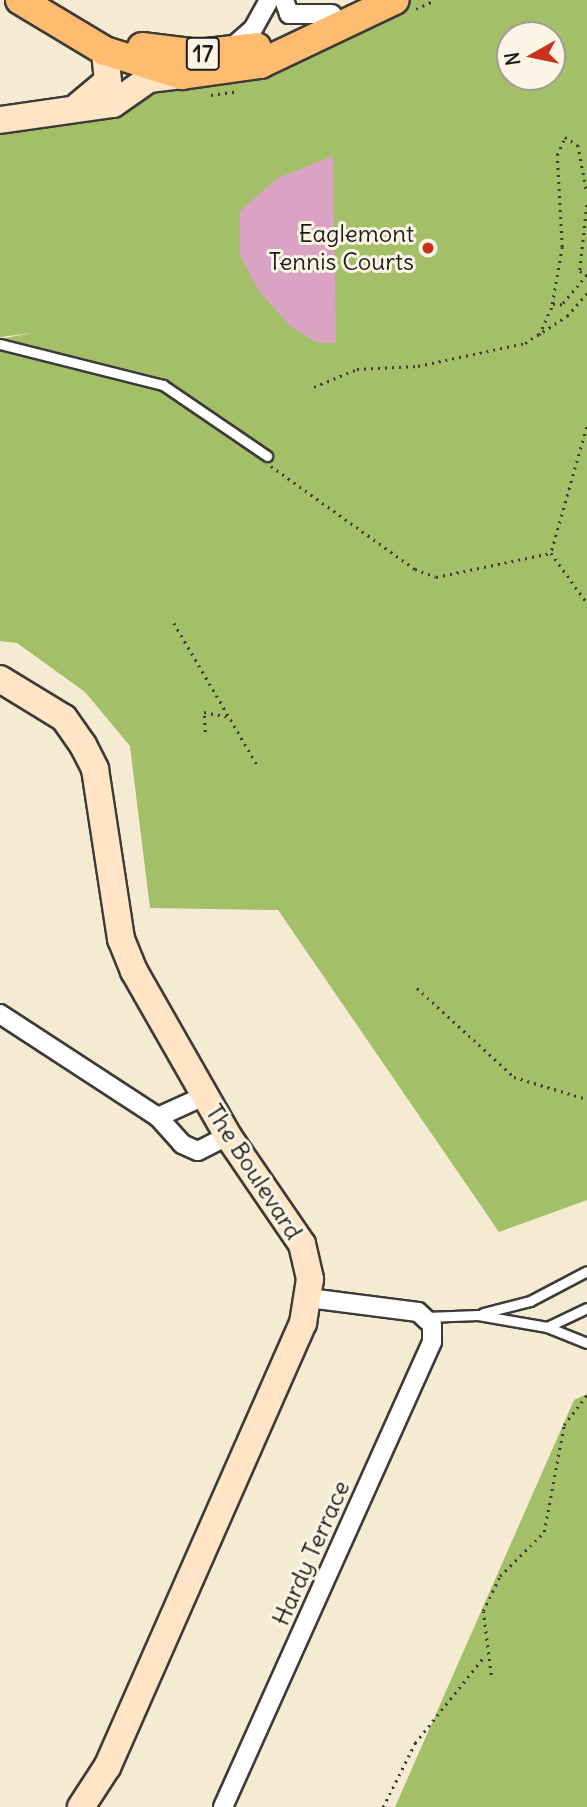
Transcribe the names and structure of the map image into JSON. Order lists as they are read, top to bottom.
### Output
{
  "streets": {
    "main road": ["17"],
    "street": ["The Boulevard", "Hardy Terrace"]
  },
  "places": ["Eaglemont Tennis Courts"],
  "north": "left"
}
